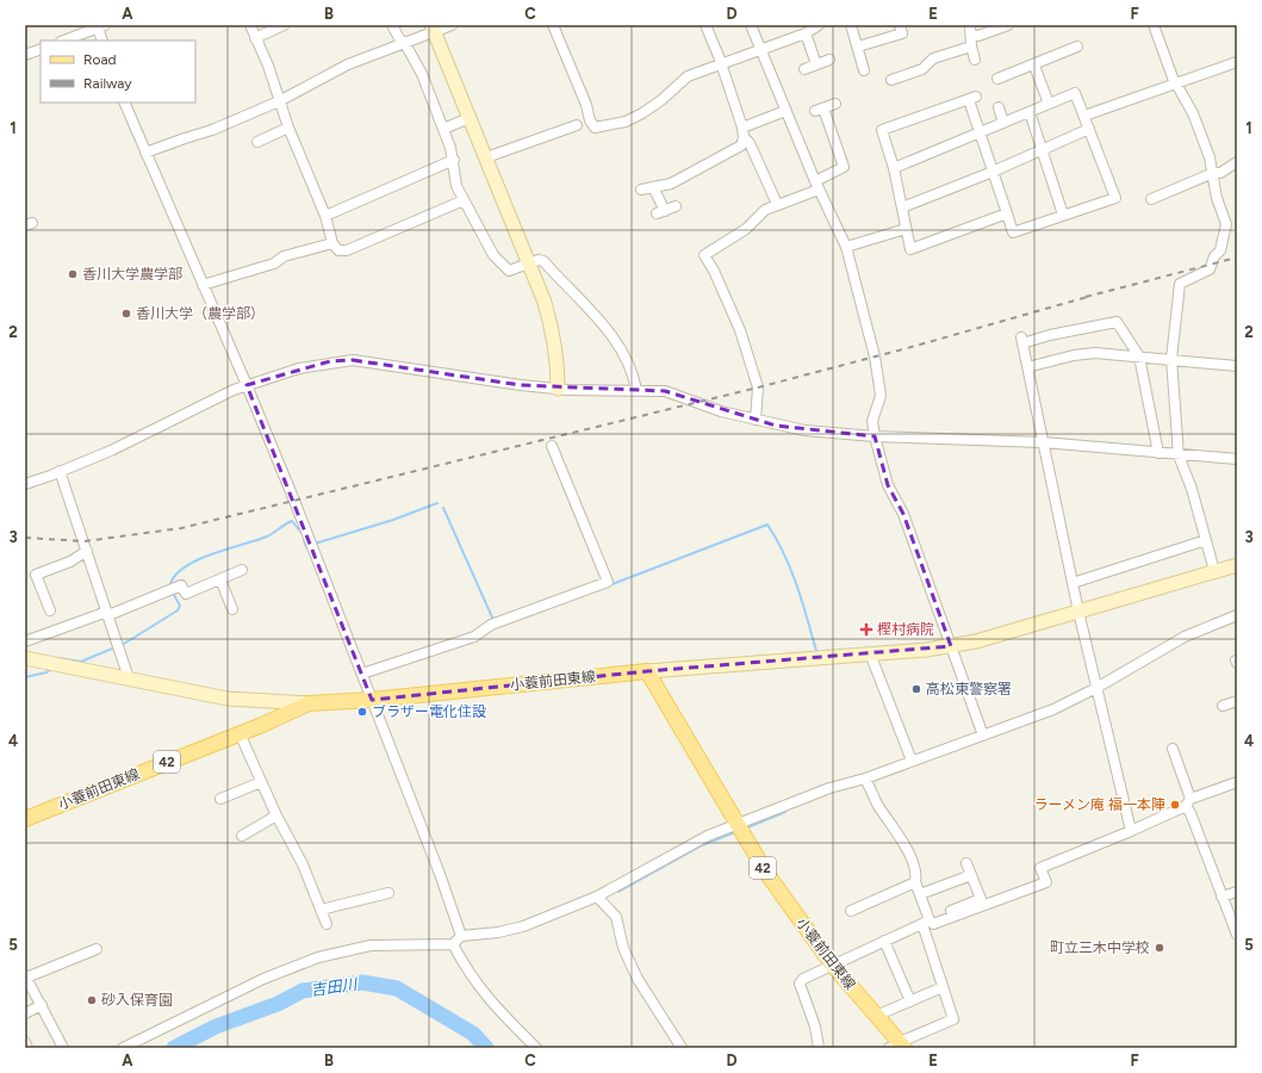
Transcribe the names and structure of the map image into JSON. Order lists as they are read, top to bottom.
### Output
{
  "streets": {
    "main road": ["小蓑前田東線", "42"]
  },
  "water": ["吉田川"],
  "places": {
    "other": [
      "香川大学農学部",
      "香川大学（農学部）",
      "高松東警察署",
      "ブラザー電化住設",
      "ラーメン庵 福一本陣",
      "町立三木中学校",
      "砂入保育園"
    ],
    "health": ["樫村病院"]
  },
  "legend": ["Road", "Railway"],
  "grid": {
    "columns": [
      "A",
      "B",
      "C",
      "D",
      "E",
      "F"
    ],
    "rows": [
      "1",
      "2",
      "3",
      "4",
      "5"
    ]
  }
}
